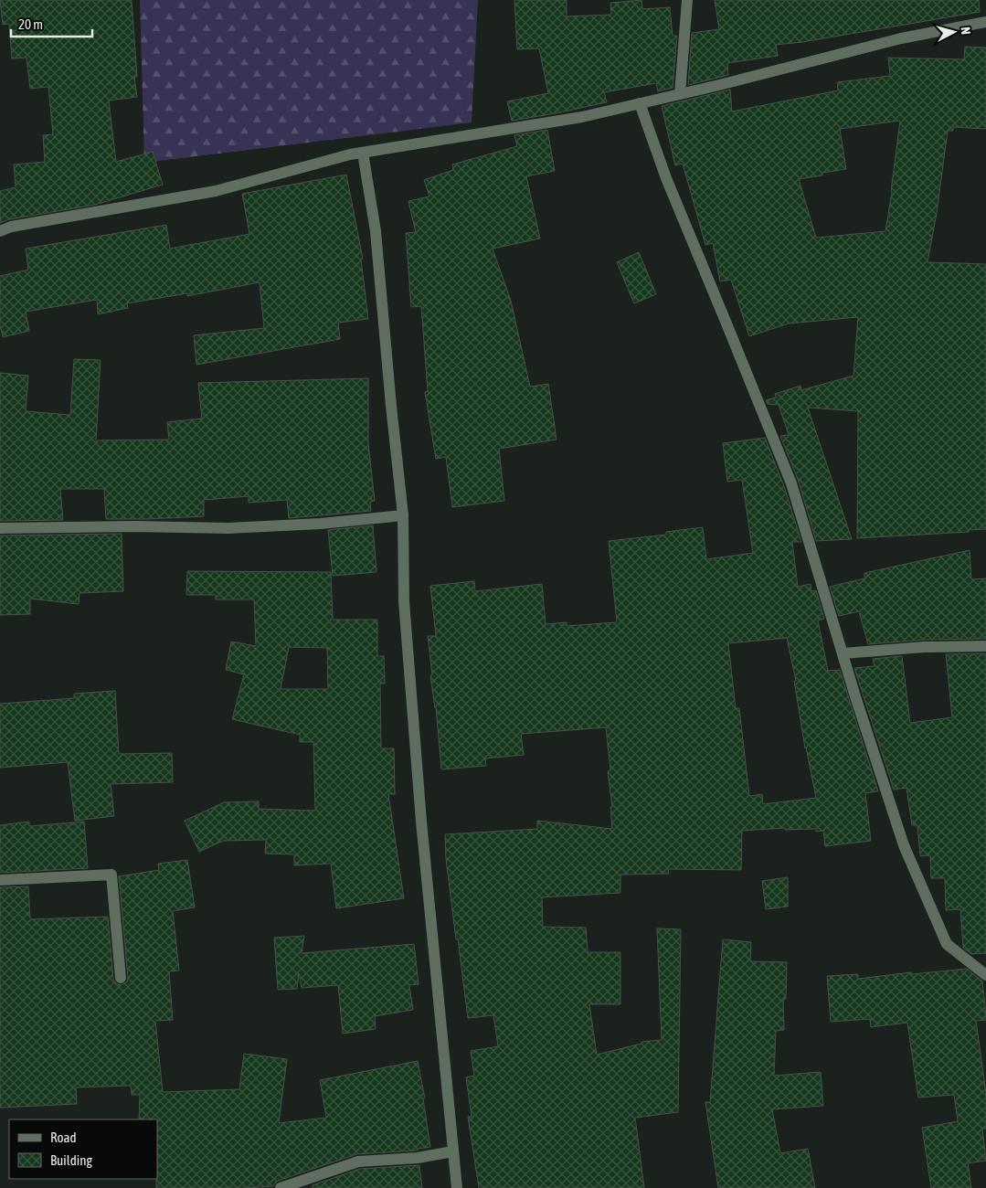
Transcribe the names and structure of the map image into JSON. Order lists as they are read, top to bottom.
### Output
{
  "legend": ["Road", "Building"],
  "scale_bar": "20 m",
  "north": "right"
}
